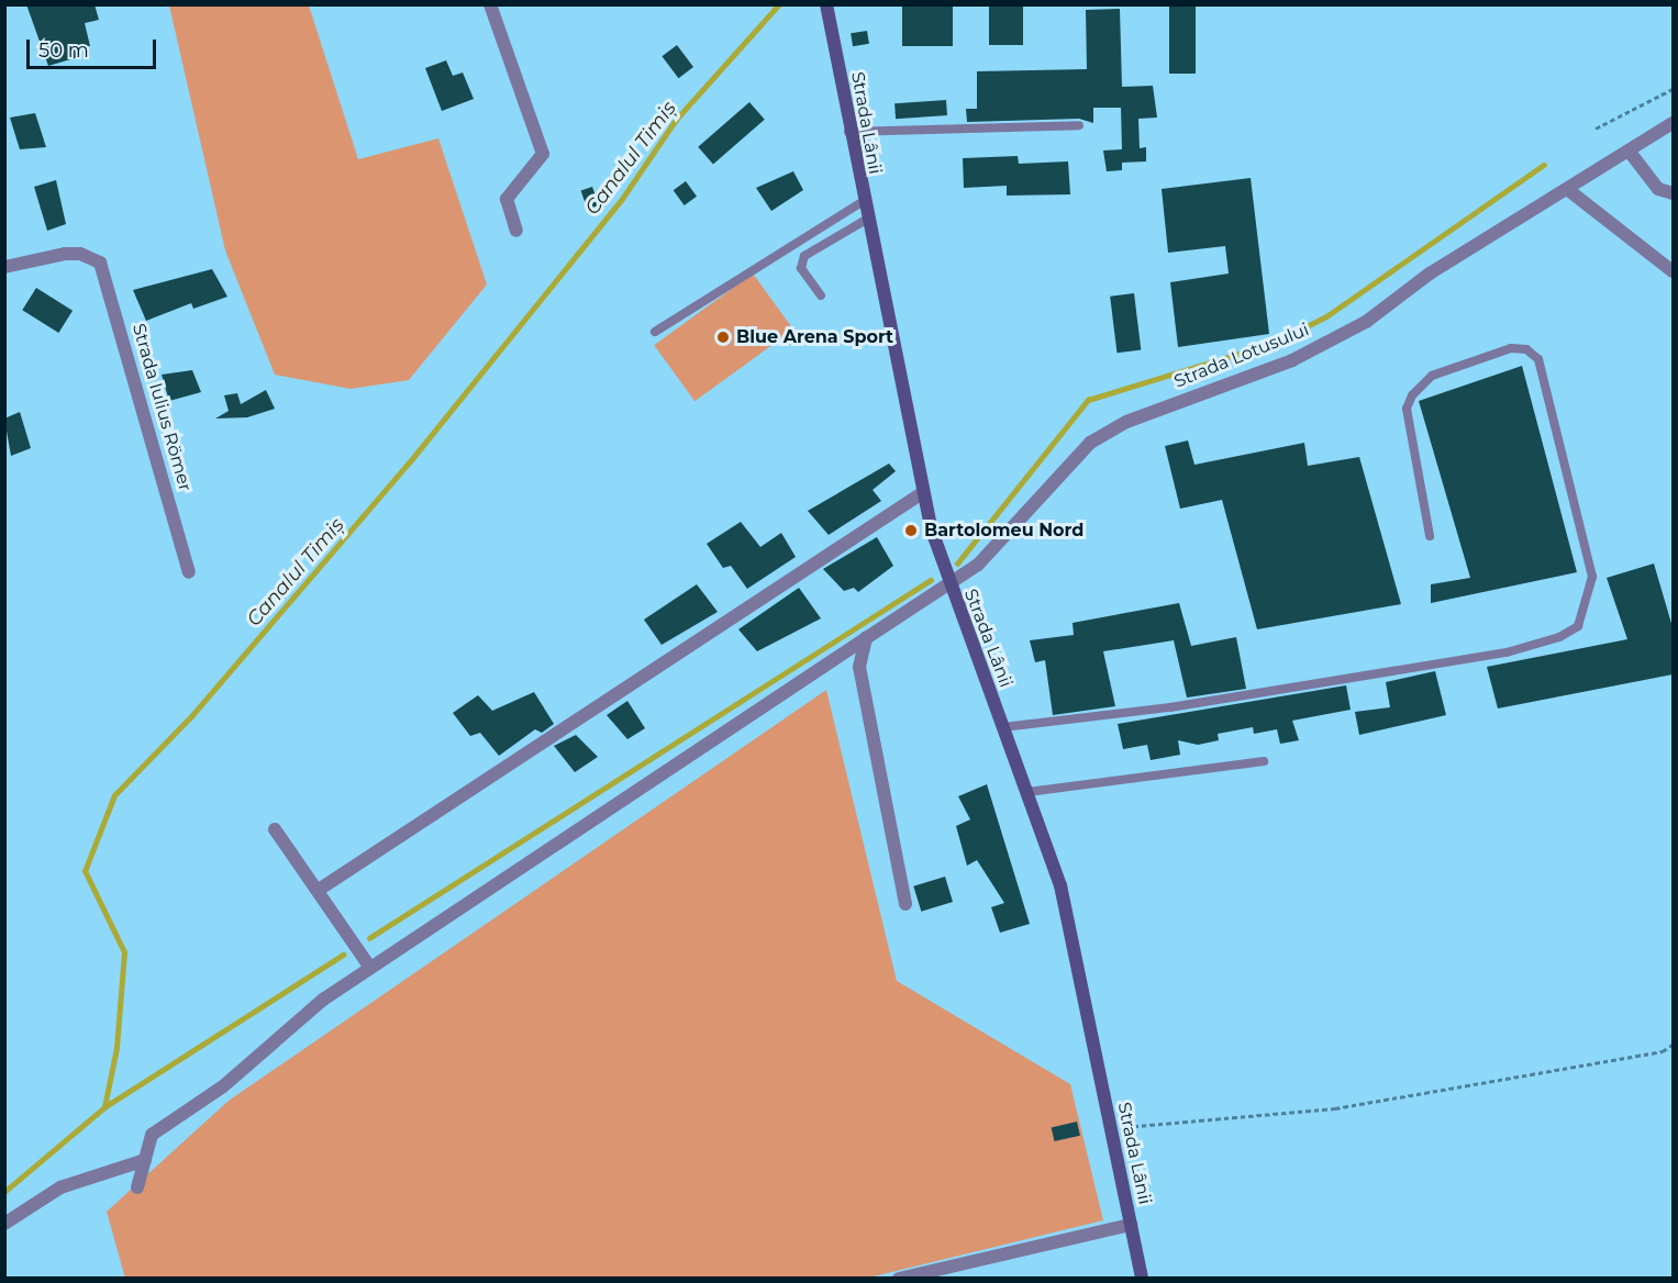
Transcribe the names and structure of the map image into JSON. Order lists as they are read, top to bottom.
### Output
{
  "streets": {
    "main road": ["Strada Lânii"],
    "street": ["Strada Lotusului", "Strada Iulius Römer"]
  },
  "crossings": [
    ["Strada Lânii", "Strada Lotusului"]
  ],
  "water": ["Canalul Timiș"],
  "places": ["Blue Arena Sport", "Bartolomeu Nord"],
  "scale_bar": "50 m"
}
